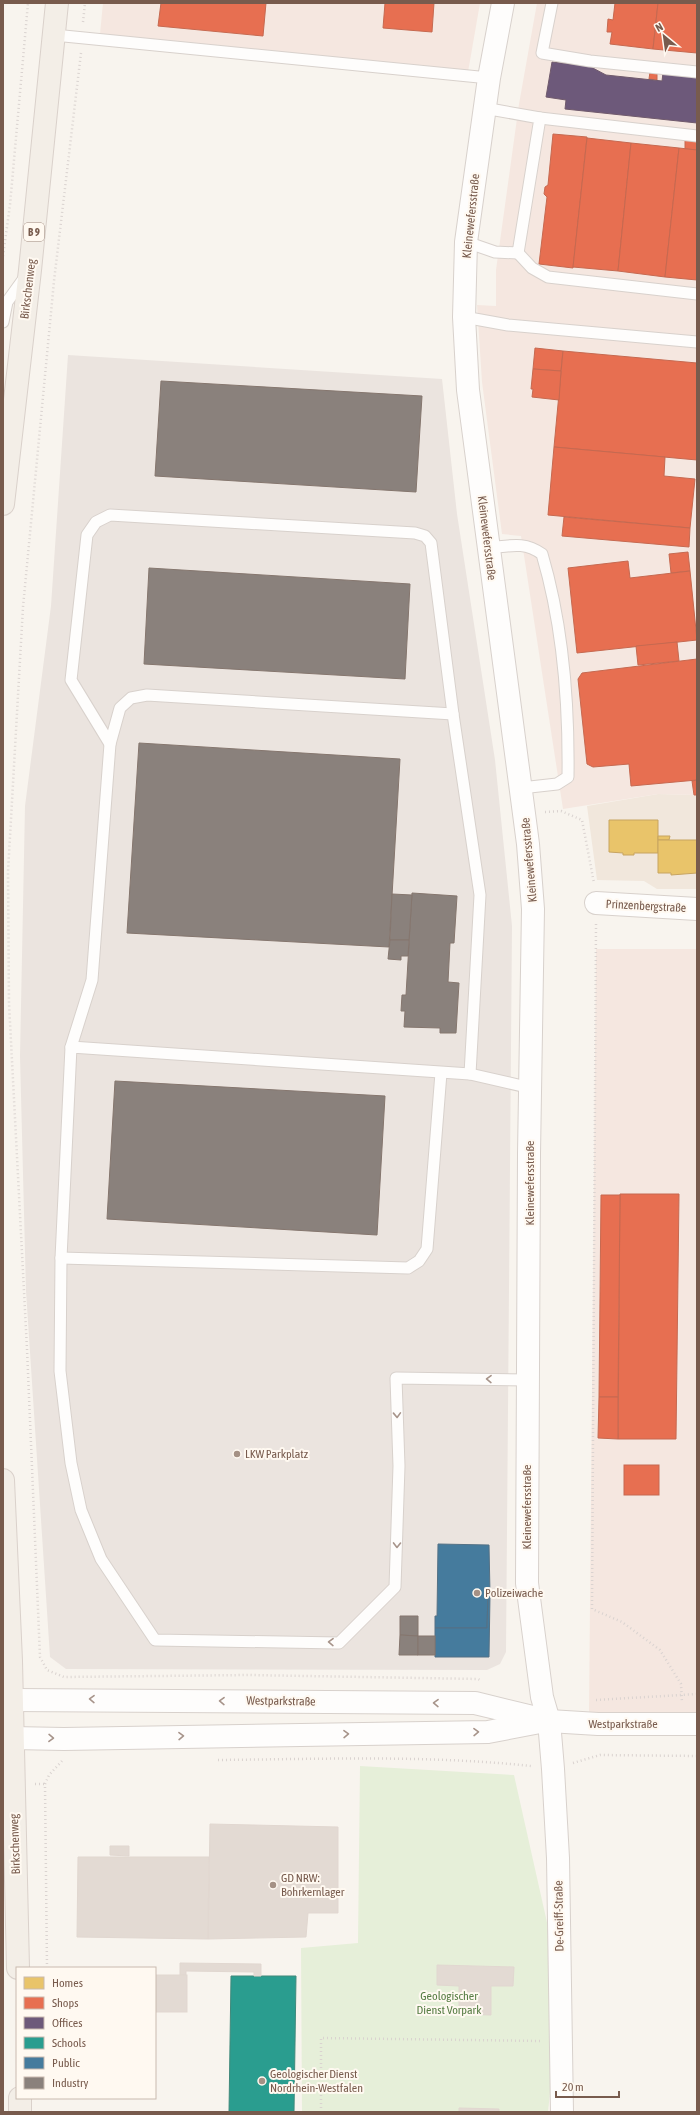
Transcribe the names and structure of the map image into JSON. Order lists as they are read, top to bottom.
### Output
{
  "streets": {
    "main road": ["B 9", "Birkschenweg"],
    "street": [
      "Kleinewefersstraße",
      "Prinzenbergstraße",
      "Westparkstraße",
      "De-Greiff-Straße"
    ]
  },
  "crossings": [
    ["Kleinewefersstraße", "Westparkstraße"],
    ["Kleinewefersstraße", "De-Greiff-Straße"],
    ["Birkschenweg", "Westparkstraße"],
    ["Westparkstraße", "De-Greiff-Straße"]
  ],
  "parks": ["Geologischer Dienst Vorpark"],
  "places": [
    "LKW Parkplatz",
    "Polizeiwache",
    "GD NRW: Bohrkernlager",
    "Geologischer Dienst Nordrhein-Westfalen"
  ],
  "legend": [
    "Homes",
    "Shops",
    "Offices",
    "Schools",
    "Public",
    "Industry"
  ],
  "scale_bar": "20 m",
  "north": "top left"
}
